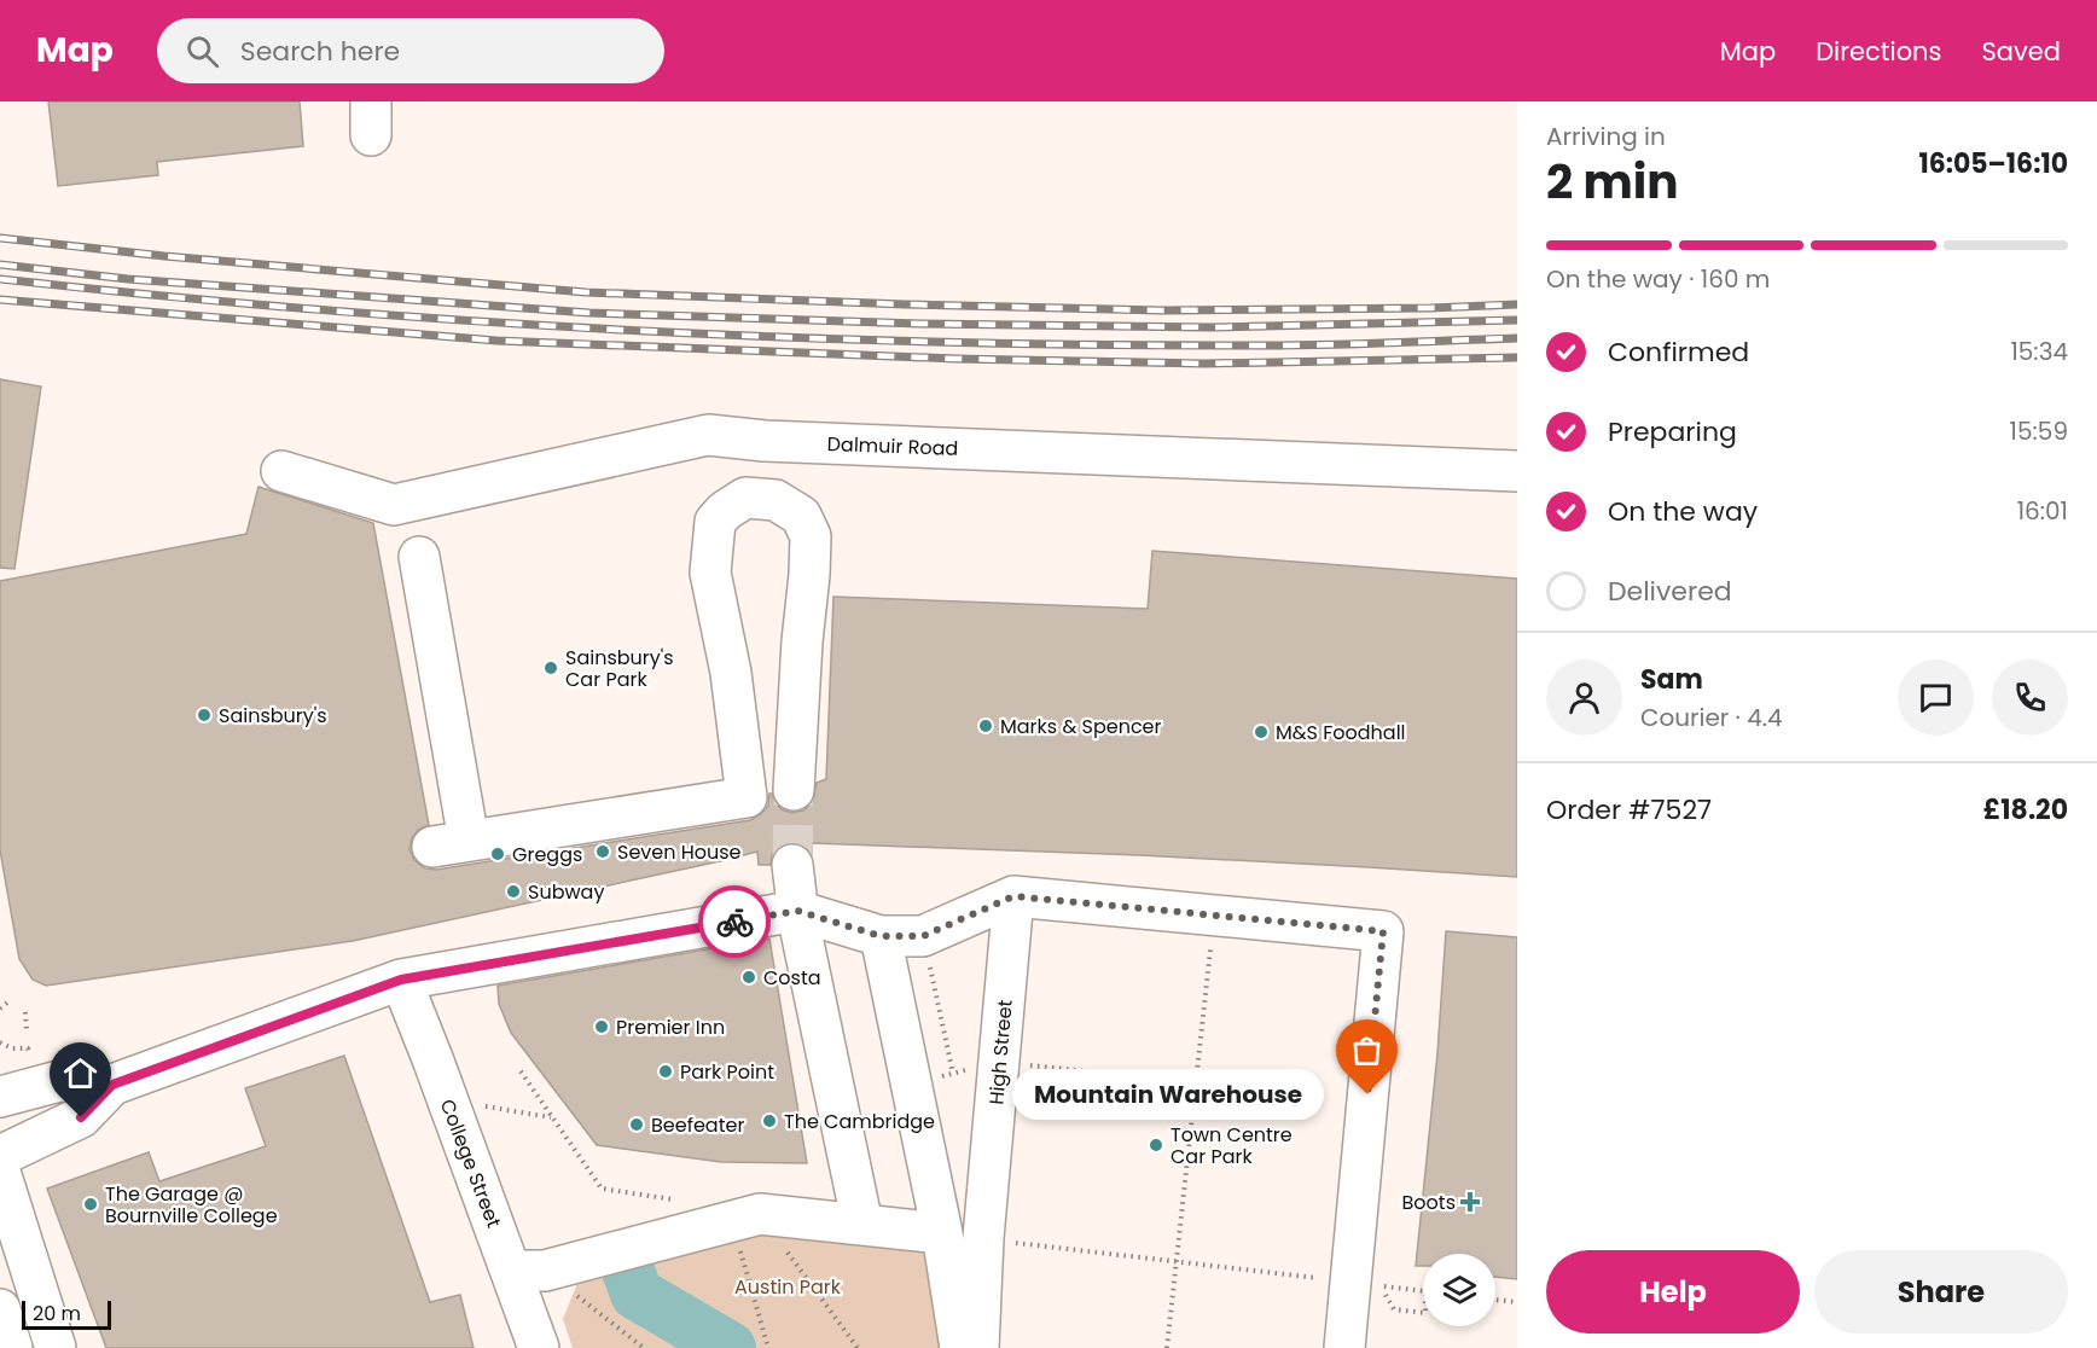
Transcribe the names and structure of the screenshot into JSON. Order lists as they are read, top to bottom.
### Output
{
  "streets": {
    "street": ["Dalmuir Road", "High Street", "College Street"]
  },
  "parks": ["Austin Park"],
  "places": {
    "other": [
      "Sainsbury's Car Park",
      "Sainsbury's",
      "Marks & Spencer",
      "M&S Foodhall",
      "Seven House",
      "Greggs",
      "Subway",
      "Costa",
      "Premier Inn",
      "Park Point",
      "Mountain Warehouse",
      "The Cambridge",
      "Beefeater",
      "Town Centre Car Park",
      "The Garage @ Bournville College"
    ],
    "health": ["Boots"]
  },
  "scale_bar": "20 m",
  "page": {
    "header": "Map",
    "search": "Search here",
    "nav": ["Map", "Directions", "Saved"],
    "heading": ["2 min", "Arriving in", "16:05–16:10"],
    "panel": [
      "Sam",
      "Courier · 4.4",
      "Order #7527",
      "£18.20"
    ],
    "bar": "On the way · 160 m",
    "list": [
      ["Confirmed", "15:34"],
      ["Preparing", "15:59"],
      ["On the way", "16:01"],
      "Delivered"
    ],
    "bubble": "Mountain Warehouse",
    "buttons": ["Help", "Share"],
    "scale": "20 m"
  }
}
